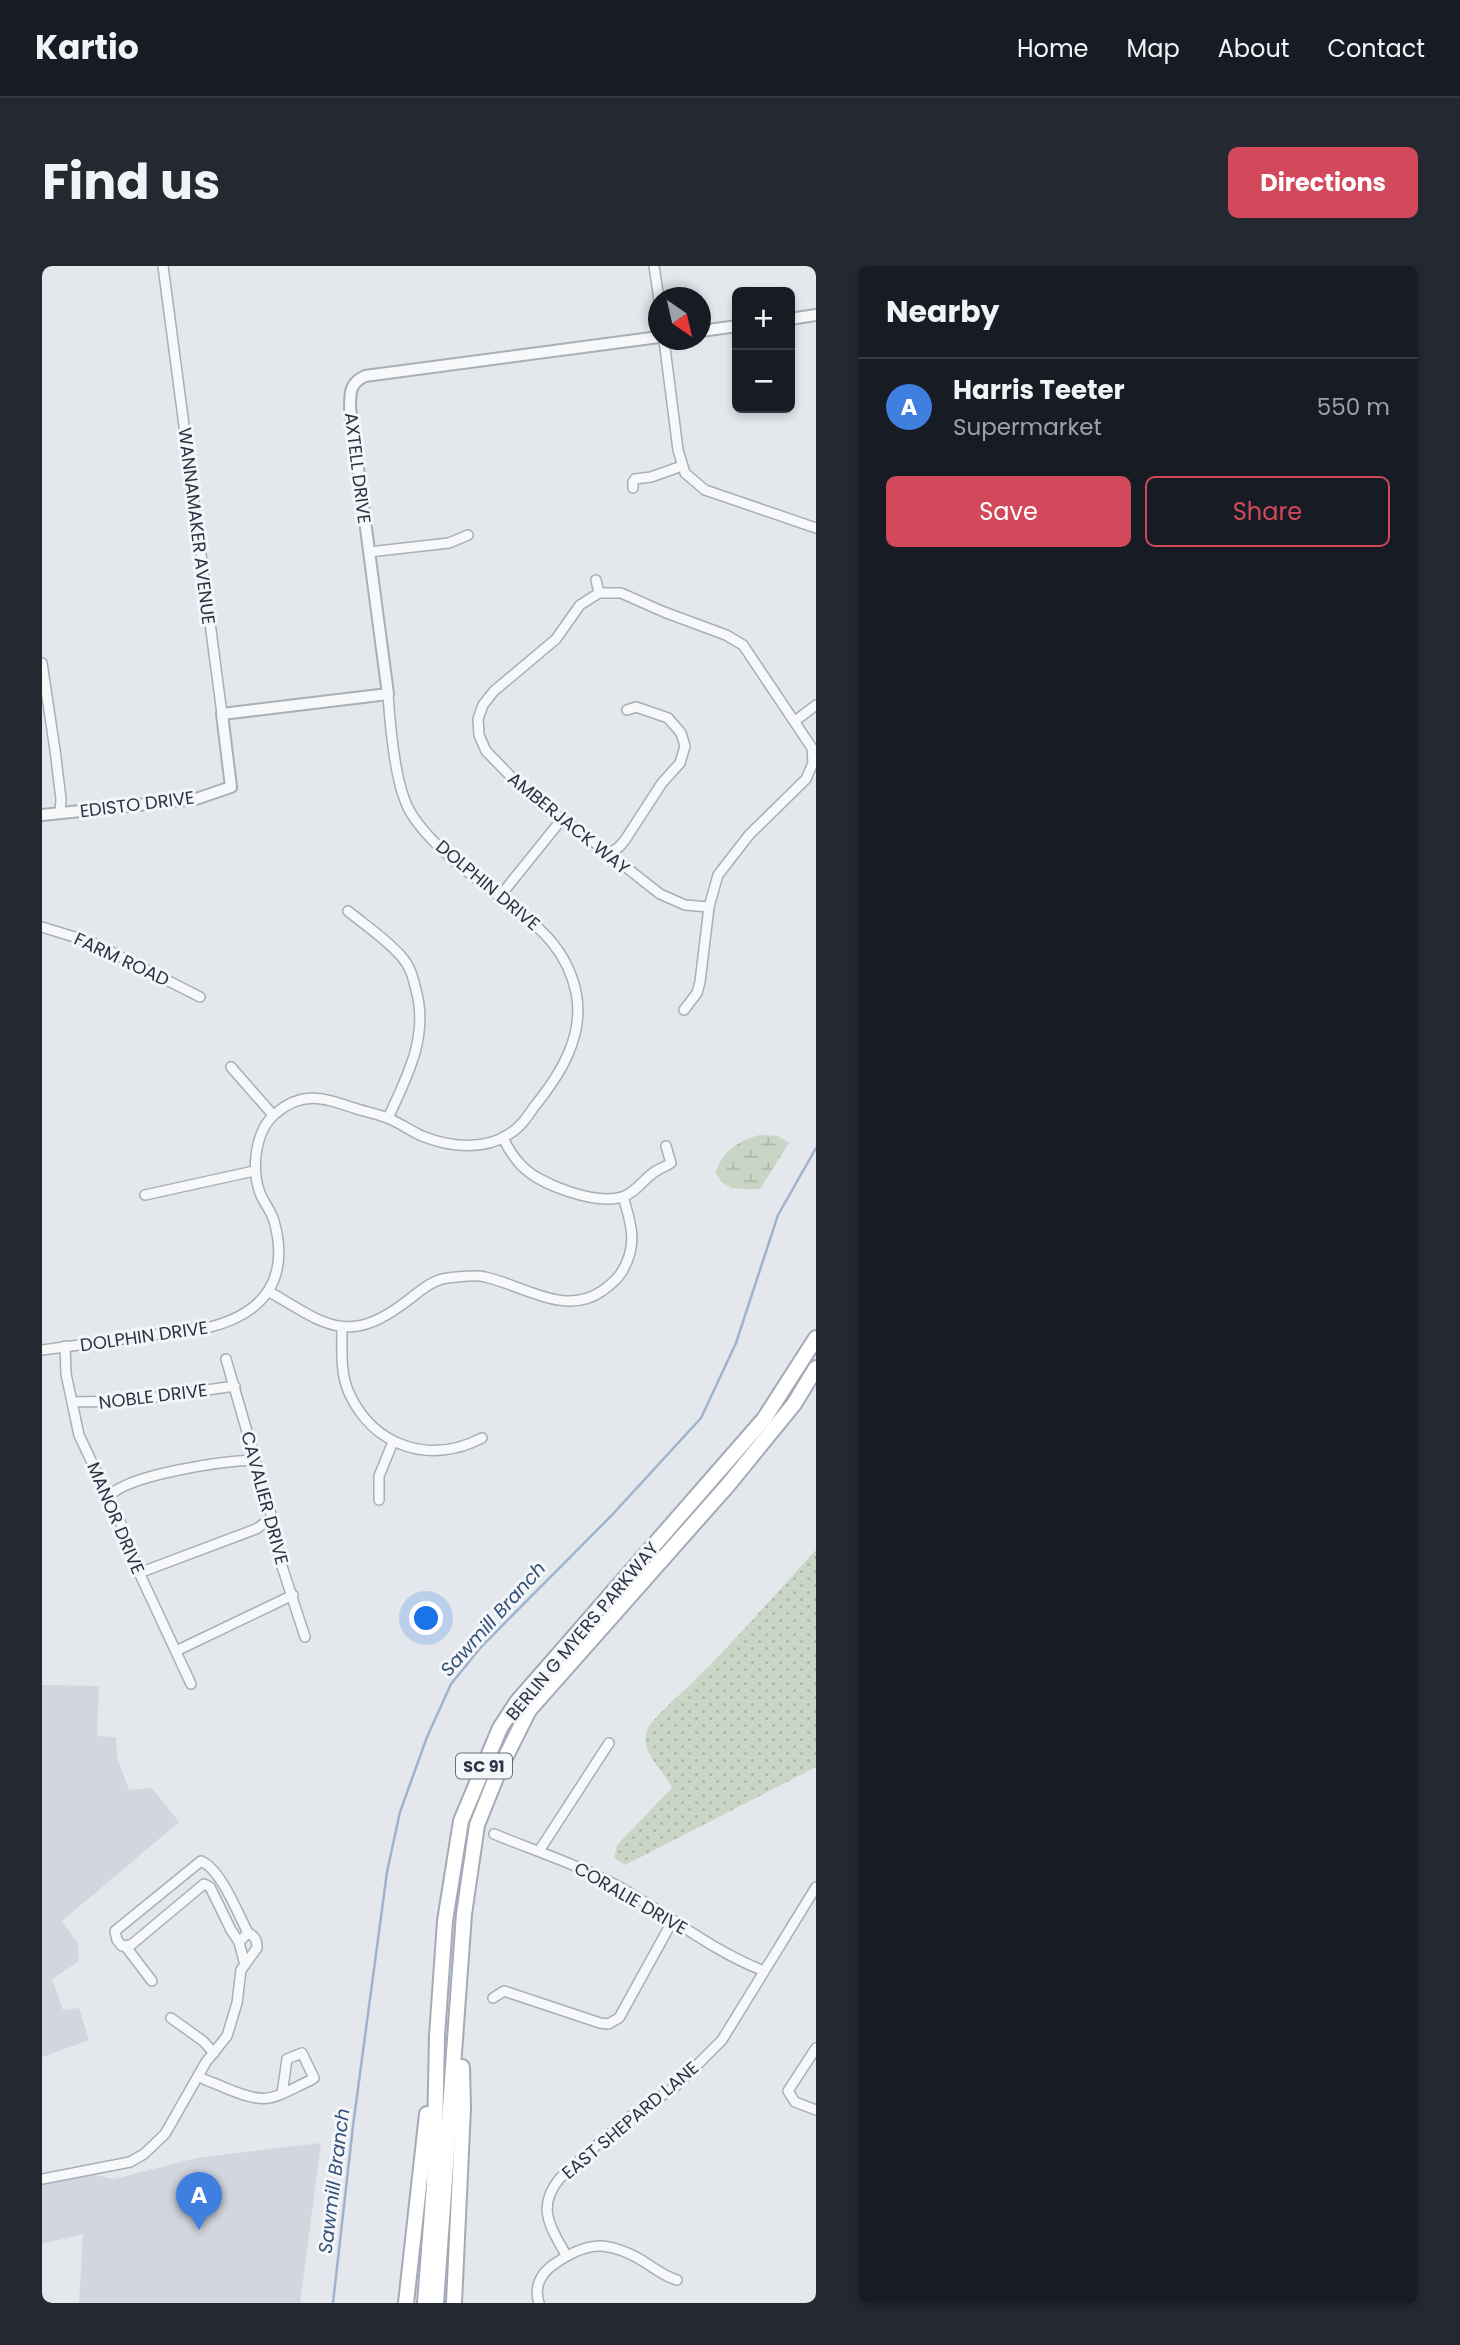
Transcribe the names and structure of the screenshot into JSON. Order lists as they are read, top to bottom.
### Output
{
  "streets": {
    "main road": ["BERLIN G MYERS PARKWAY", "SC 91"],
    "street": [
      "AXTELL DRIVE",
      "WANNAMAKER AVENUE",
      "EDISTO DRIVE",
      "AMBERJACK WAY",
      "DOLPHIN DRIVE",
      "FARM ROAD",
      "NOBLE DRIVE",
      "CAVALIER DRIVE",
      "MANOR DRIVE",
      "CORALIE DRIVE",
      "EAST SHEPARD LANE"
    ]
  },
  "crossings": [
    ["AXTELL DRIVE", "DOLPHIN DRIVE"],
    ["WANNAMAKER AVENUE", "EDISTO DRIVE"],
    ["DOLPHIN DRIVE", "MANOR DRIVE"],
    ["NOBLE DRIVE", "CAVALIER DRIVE"],
    ["NOBLE DRIVE", "MANOR DRIVE"],
    ["CORALIE DRIVE", "EAST SHEPARD LANE"]
  ],
  "water": ["Sawmill Branch"],
  "north": "bottom right",
  "page": {
    "header": "Kartio",
    "nav": [
      "Home",
      "Map",
      "About",
      "Contact"
    ],
    "title": "Find us",
    "buttons": [
      "Directions",
      ["Save", "Share"]
    ],
    "heading": "Nearby",
    "map_buttons": ["+", "−"],
    "list": [
      {
        "mark": "A",
        "name": "Harris Teeter",
        "note": "Supermarket",
        "value": "550 m"
      }
    ],
    "pins": "A"
  }
}
